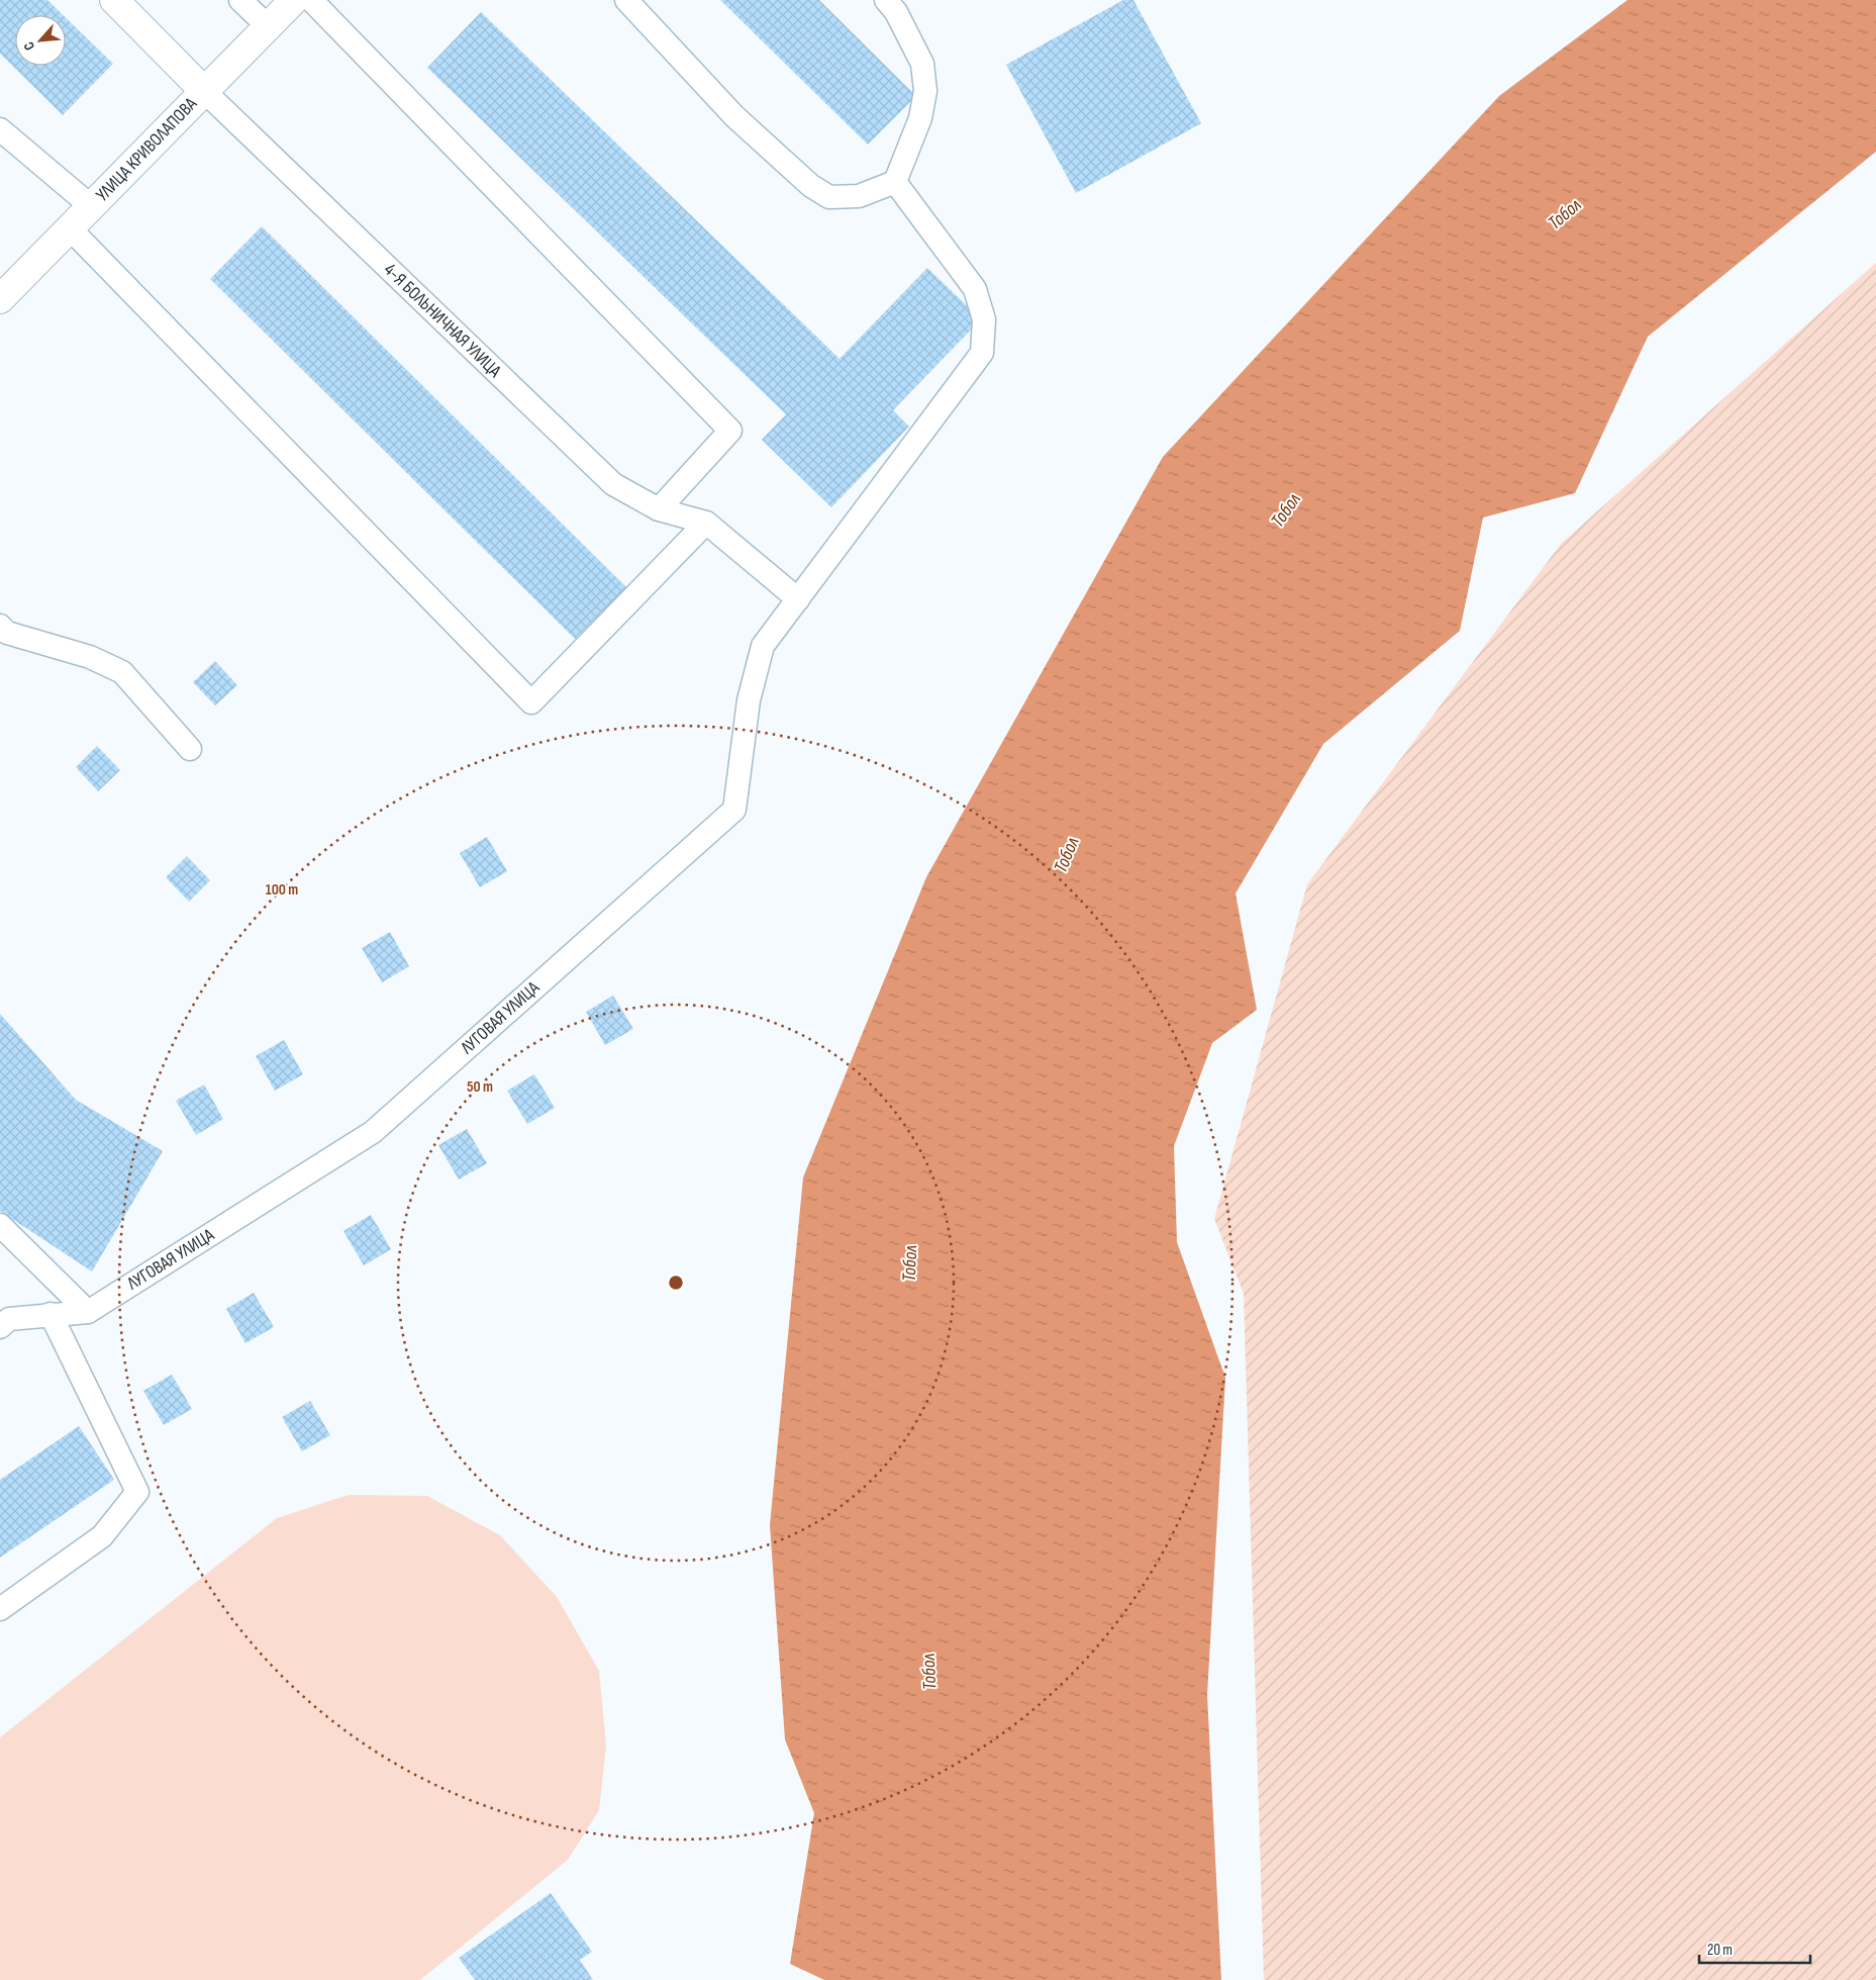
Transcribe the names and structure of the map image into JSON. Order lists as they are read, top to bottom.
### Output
{
  "streets": {
    "street": ["УЛИЦА КРИВОЛАПОВА", "4-Я БОЛЬНИЧНАЯ УЛИЦА"],
    "lane": ["ЛУГОВАЯ УЛИЦА"]
  },
  "crossings": [
    ["УЛИЦА КРИВОЛАПОВА", "4-Я БОЛЬНИЧНАЯ УЛИЦА"],
    ["4-Я БОЛЬНИЧНАЯ УЛИЦА", "ЛУГОВАЯ УЛИЦА"]
  ],
  "water": ["Тобол"],
  "scale_bar": "20 m",
  "north": "bottom left",
  "rings": ["100 m", "50 m"]
}
